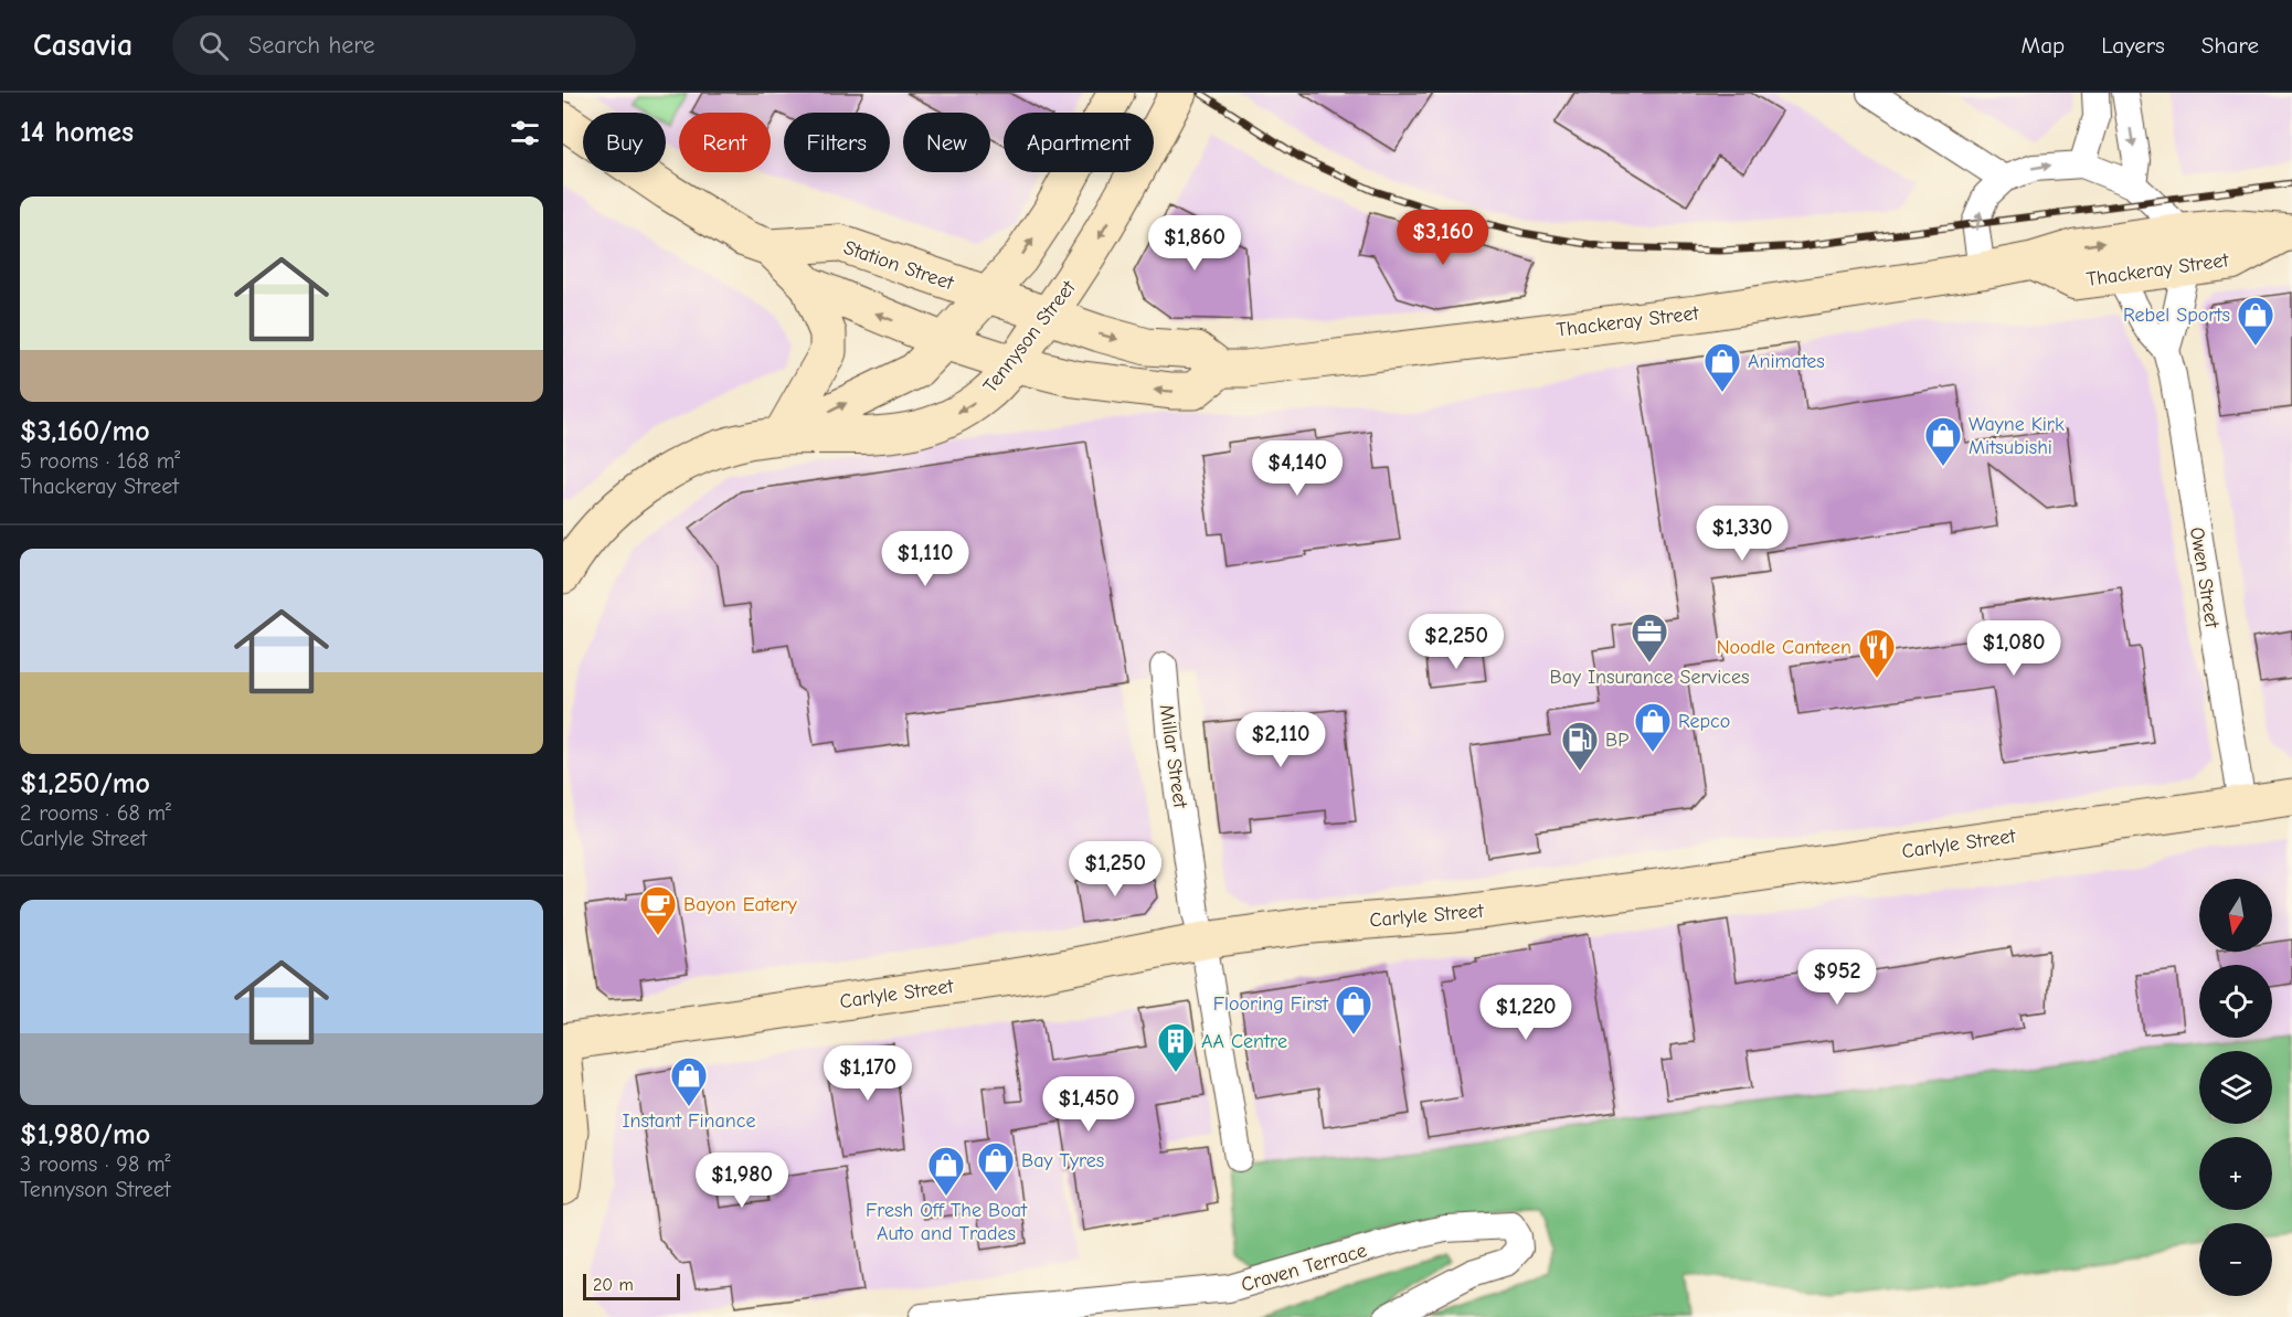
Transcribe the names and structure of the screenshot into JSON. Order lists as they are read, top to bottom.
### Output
{
  "streets": {
    "main road": [
      "Station Street",
      "Thackeray Street",
      "Tennyson Street",
      "Carlyle Street"
    ],
    "street": ["Owen Street", "Millar Street", "Craven Terrace"]
  },
  "crossings": [
    ["Station Street", "Tennyson Street"],
    ["Thackeray Street", "Owen Street"],
    ["Owen Street", "Carlyle Street"],
    ["Millar Street", "Carlyle Street"]
  ],
  "places": {
    "shop": [
      "Rebel Sports",
      "Animates",
      "Wayne Kirk Mitsubishi",
      "Repco",
      "Flooring First",
      "Instant Finance",
      "Bay Tyres",
      "Fresh Off The Boat Auto and Trades"
    ],
    "office": ["Bay Insurance Services"],
    "restaurant": ["Noodle Canteen"],
    "fuel station": ["BP"],
    "cafe": ["Bayon Eatery"],
    "building": ["AA Centre"]
  },
  "scale_bar": "20 m",
  "north": "bottom",
  "page": {
    "header": "Casavia",
    "search": "Search here",
    "nav": ["Map", "Layers", "Share"],
    "heading": "14 homes",
    "chip": [
      "Buy",
      "Rent",
      "Filters",
      "New",
      "Apartment"
    ],
    "list": [
      {
        "name": "$3,160/mo",
        "note": "5 rooms · 168 m² · Thackeray Street"
      },
      {
        "name": "$1,250/mo",
        "note": "2 rooms · 68 m² · Carlyle Street"
      },
      {
        "name": "$1,980/mo",
        "note": "3 rooms · 98 m² · Tennyson Street"
      }
    ],
    "price": [
      "$3,160",
      "$1,860",
      "$4,140",
      "$1,330",
      "$1,110",
      "$2,250",
      "$1,080",
      "$2,110",
      "$1,250",
      "$952",
      "$1,220",
      "$1,170",
      "$1,450",
      "$1,980"
    ],
    "map_buttons": ["+", "−"],
    "scale": "20 m"
  }
}
